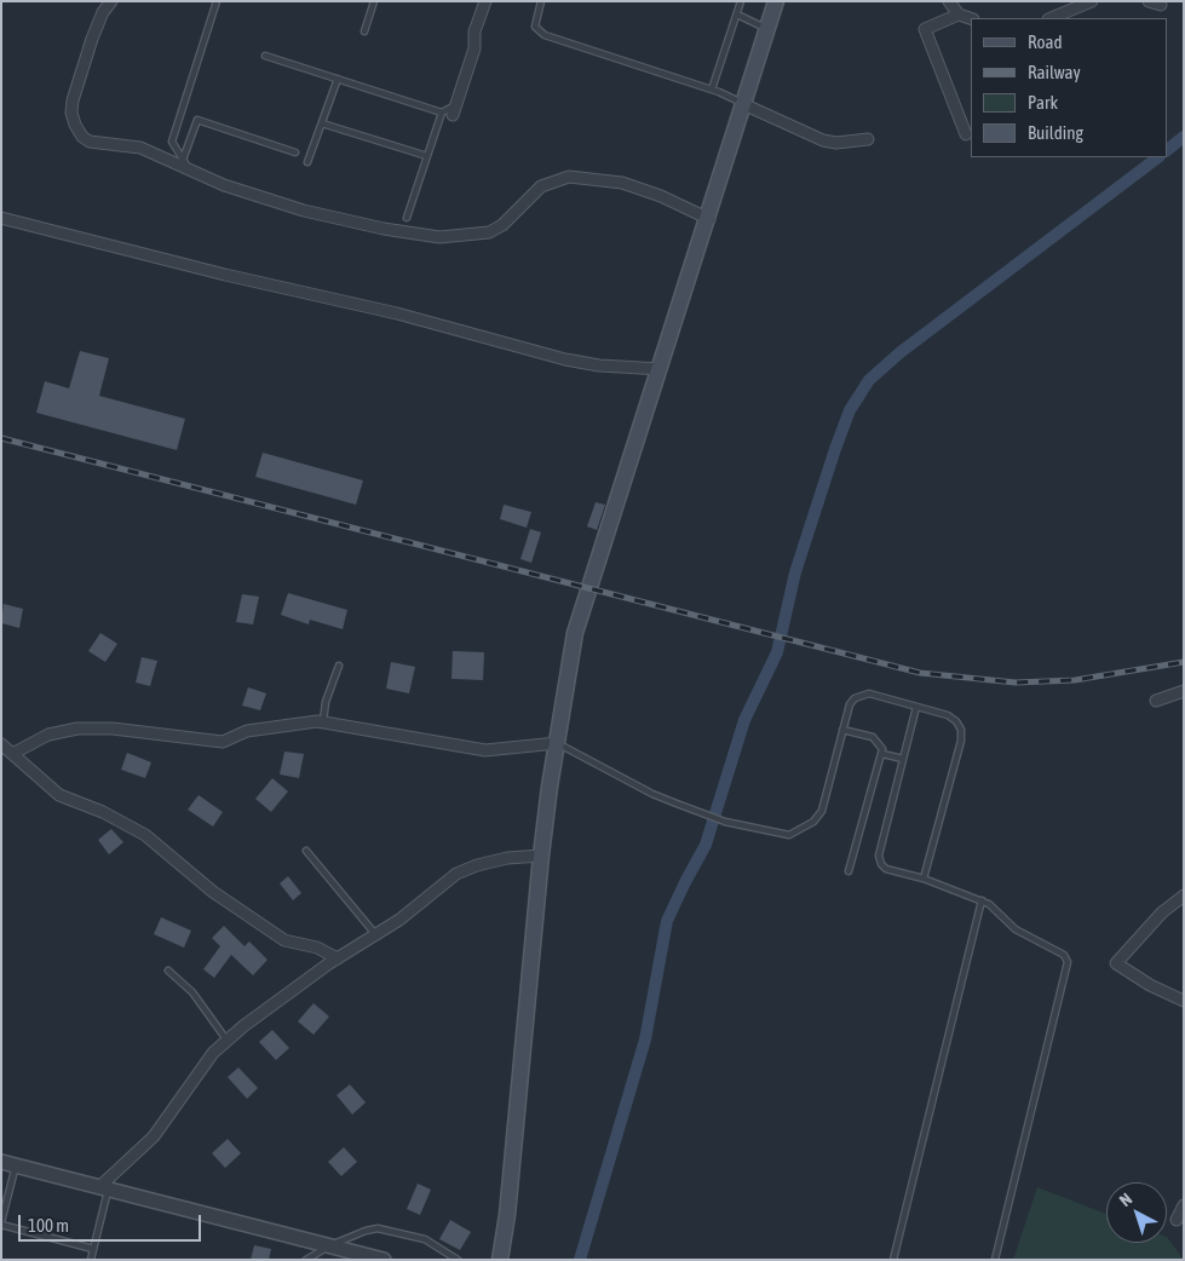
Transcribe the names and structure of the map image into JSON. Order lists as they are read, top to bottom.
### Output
{
  "legend": [
    "Road",
    "Railway",
    "Park",
    "Building"
  ],
  "scale_bar": "100 m",
  "north": "top left"
}
